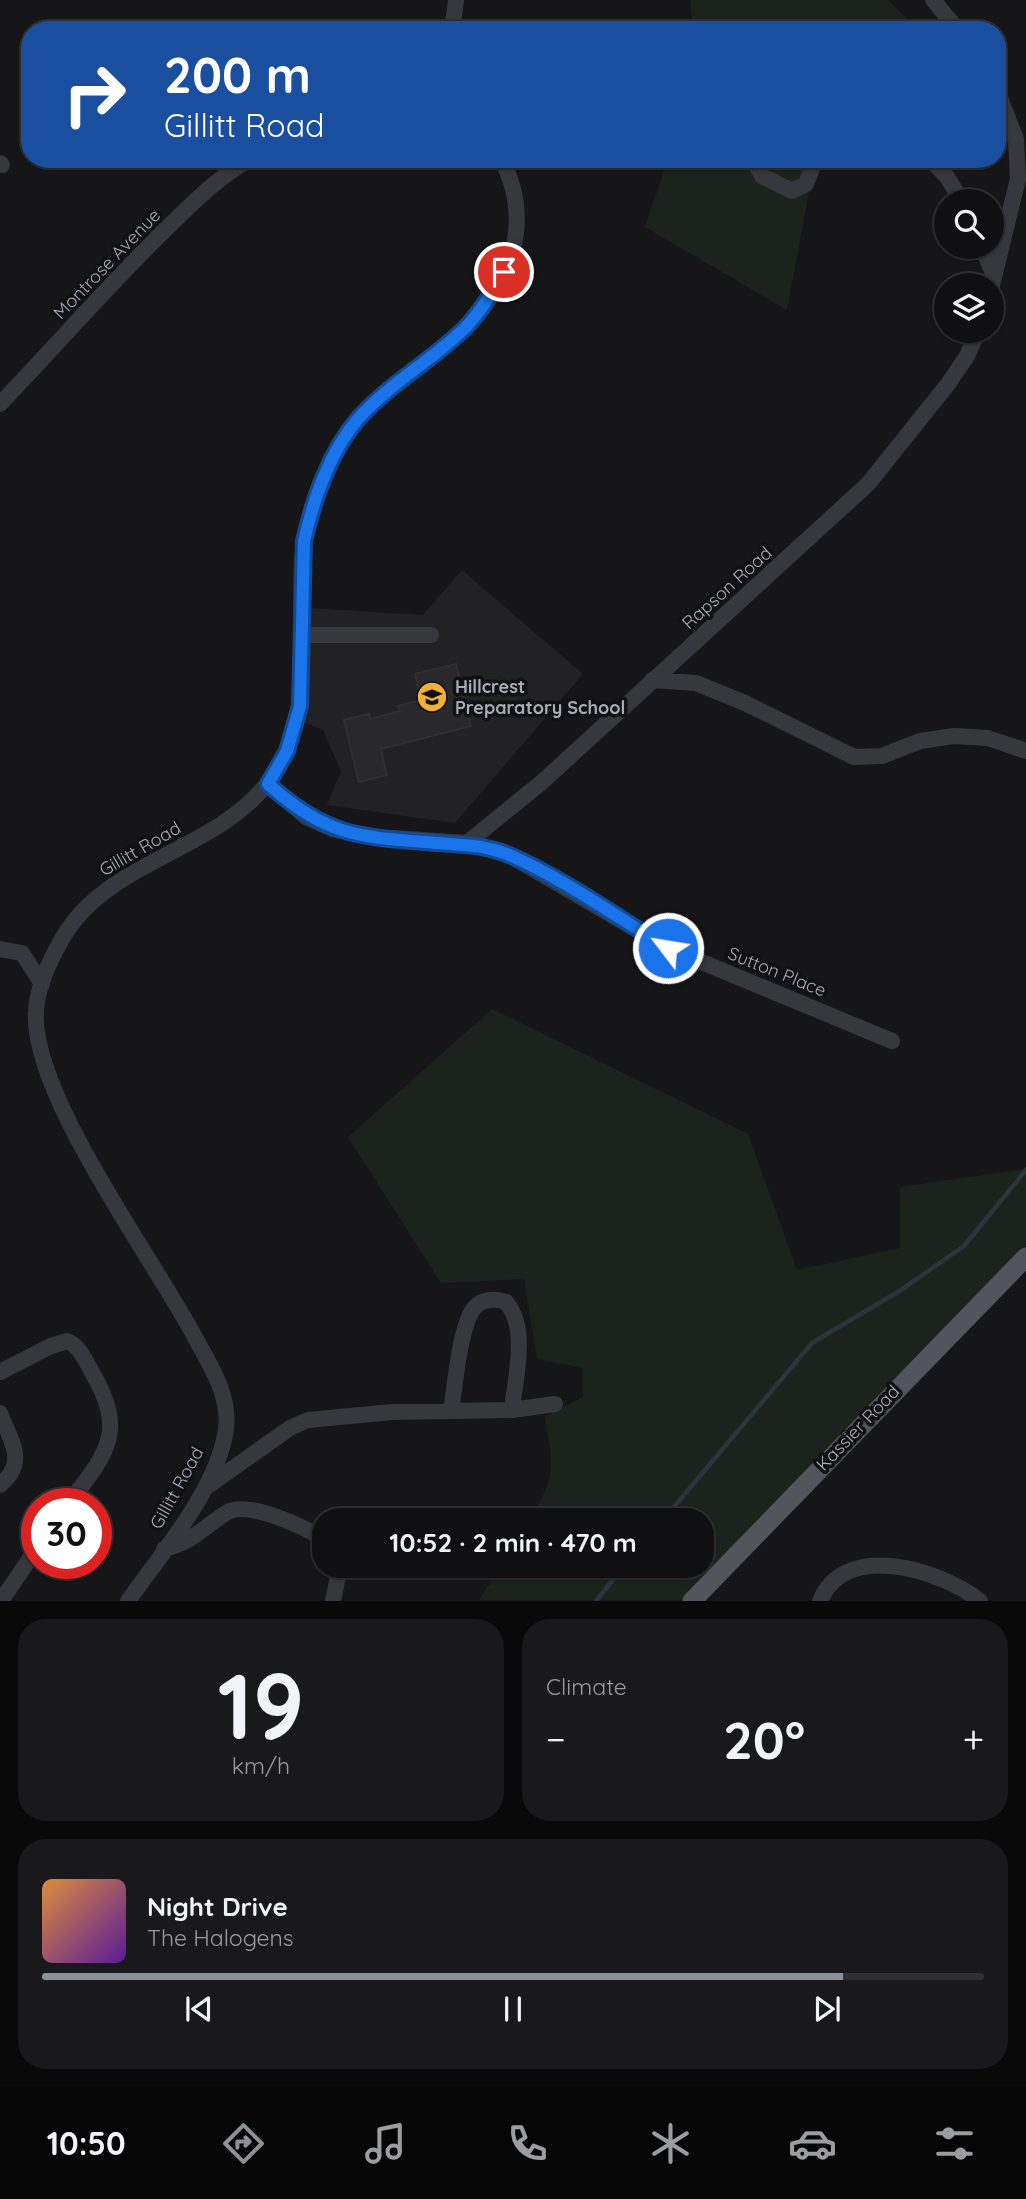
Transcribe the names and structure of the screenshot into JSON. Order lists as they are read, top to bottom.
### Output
{
  "streets": {
    "main road": ["Kassier Road"],
    "street": [
      "Montrose Avenue",
      "Rapson Road",
      "Gillitt Road",
      "Sutton Place"
    ]
  },
  "crossings": [
    ["Rapson Road", "Sutton Place"],
    ["Gillitt Road", "Sutton Place"]
  ],
  "places": {
    "school or university": ["Hillcrest Preparatory School"]
  },
  "page": {
    "turn": ["200 m", "Gillitt Road"],
    "limit": "30",
    "trip": "10:52 · 2 min · 470 m",
    "tile": [
      ["19", "km/h"],
      "Climate"
    ],
    "heat": ["−", "20°", "+"],
    "song": ["Night Drive", "The Halogens"],
    "tabs": "10:50"
  }
}
